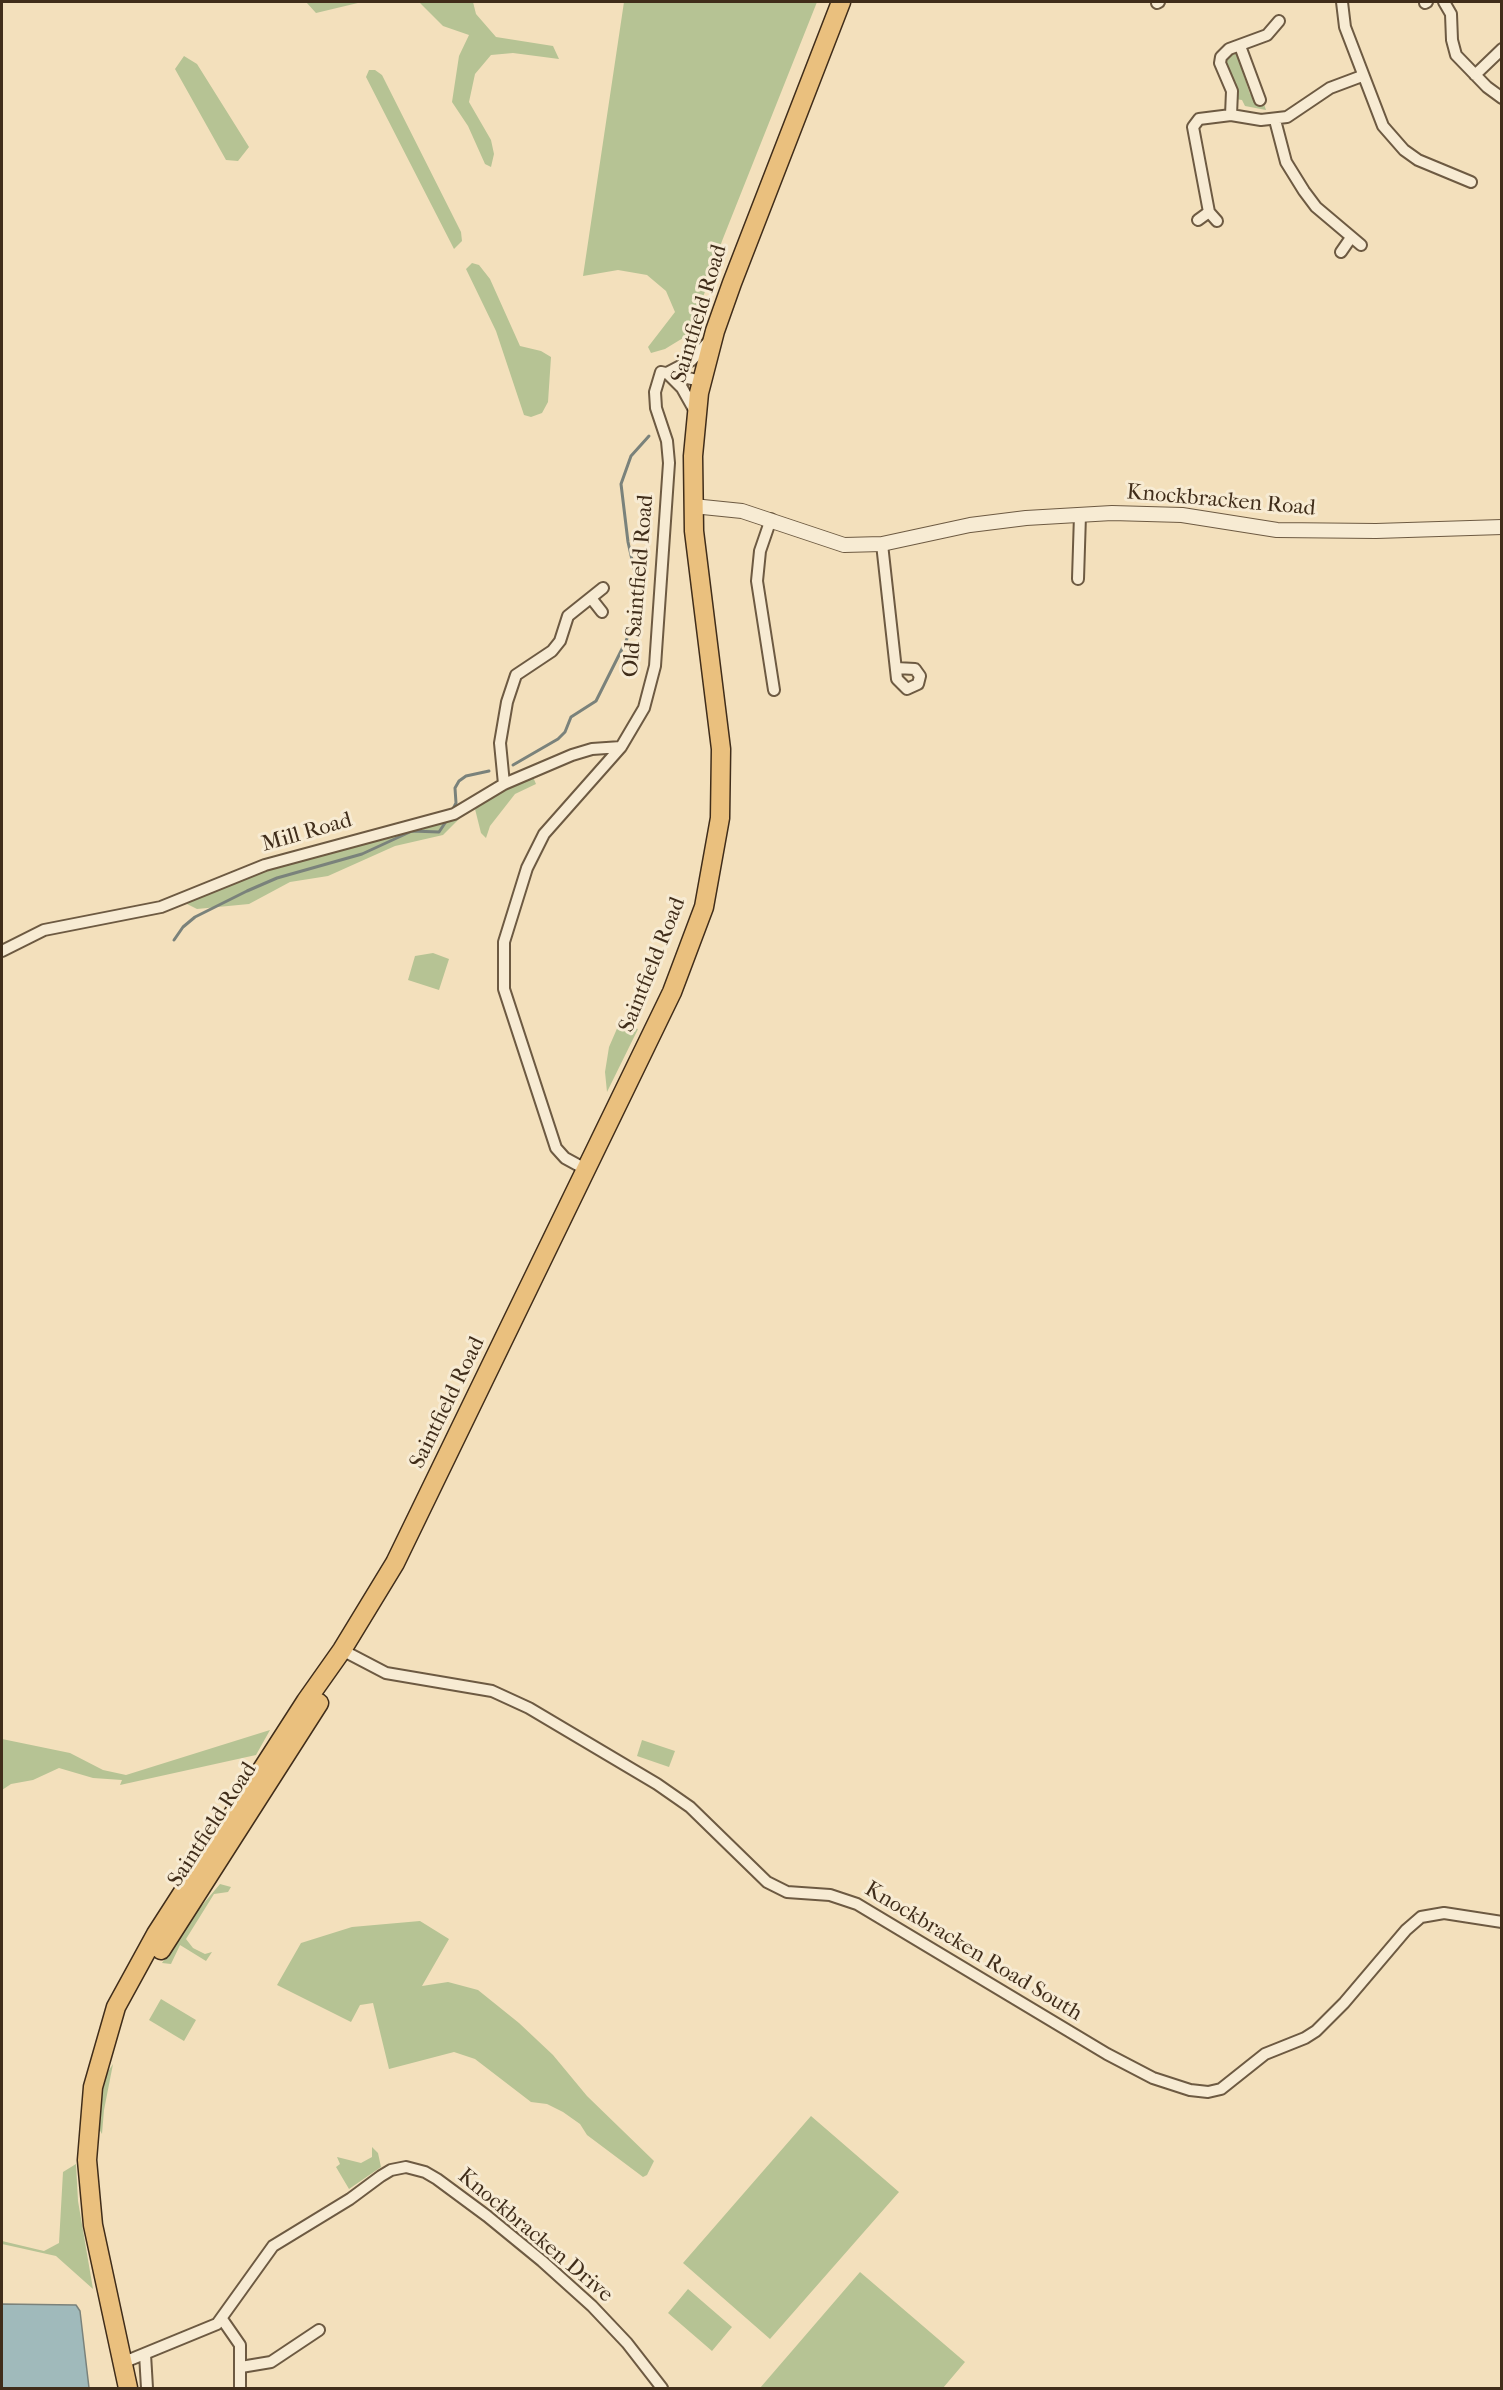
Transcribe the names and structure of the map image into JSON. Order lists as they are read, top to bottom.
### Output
{
  "streets": {
    "highway": ["Saintfield Road"],
    "street": [
      "Knockbracken Road",
      "Old Saintfield Road",
      "Mill Road",
      "Knockbracken Road South",
      "Knockbracken Drive"
    ]
  },
  "crossings": [
    ["Saintfield Road", "Knockbracken Road"],
    ["Saintfield Road", "Old Saintfield Road"],
    ["Saintfield Road", "Knockbracken Road South"],
    ["Old Saintfield Road", "Mill Road"]
  ]
}
